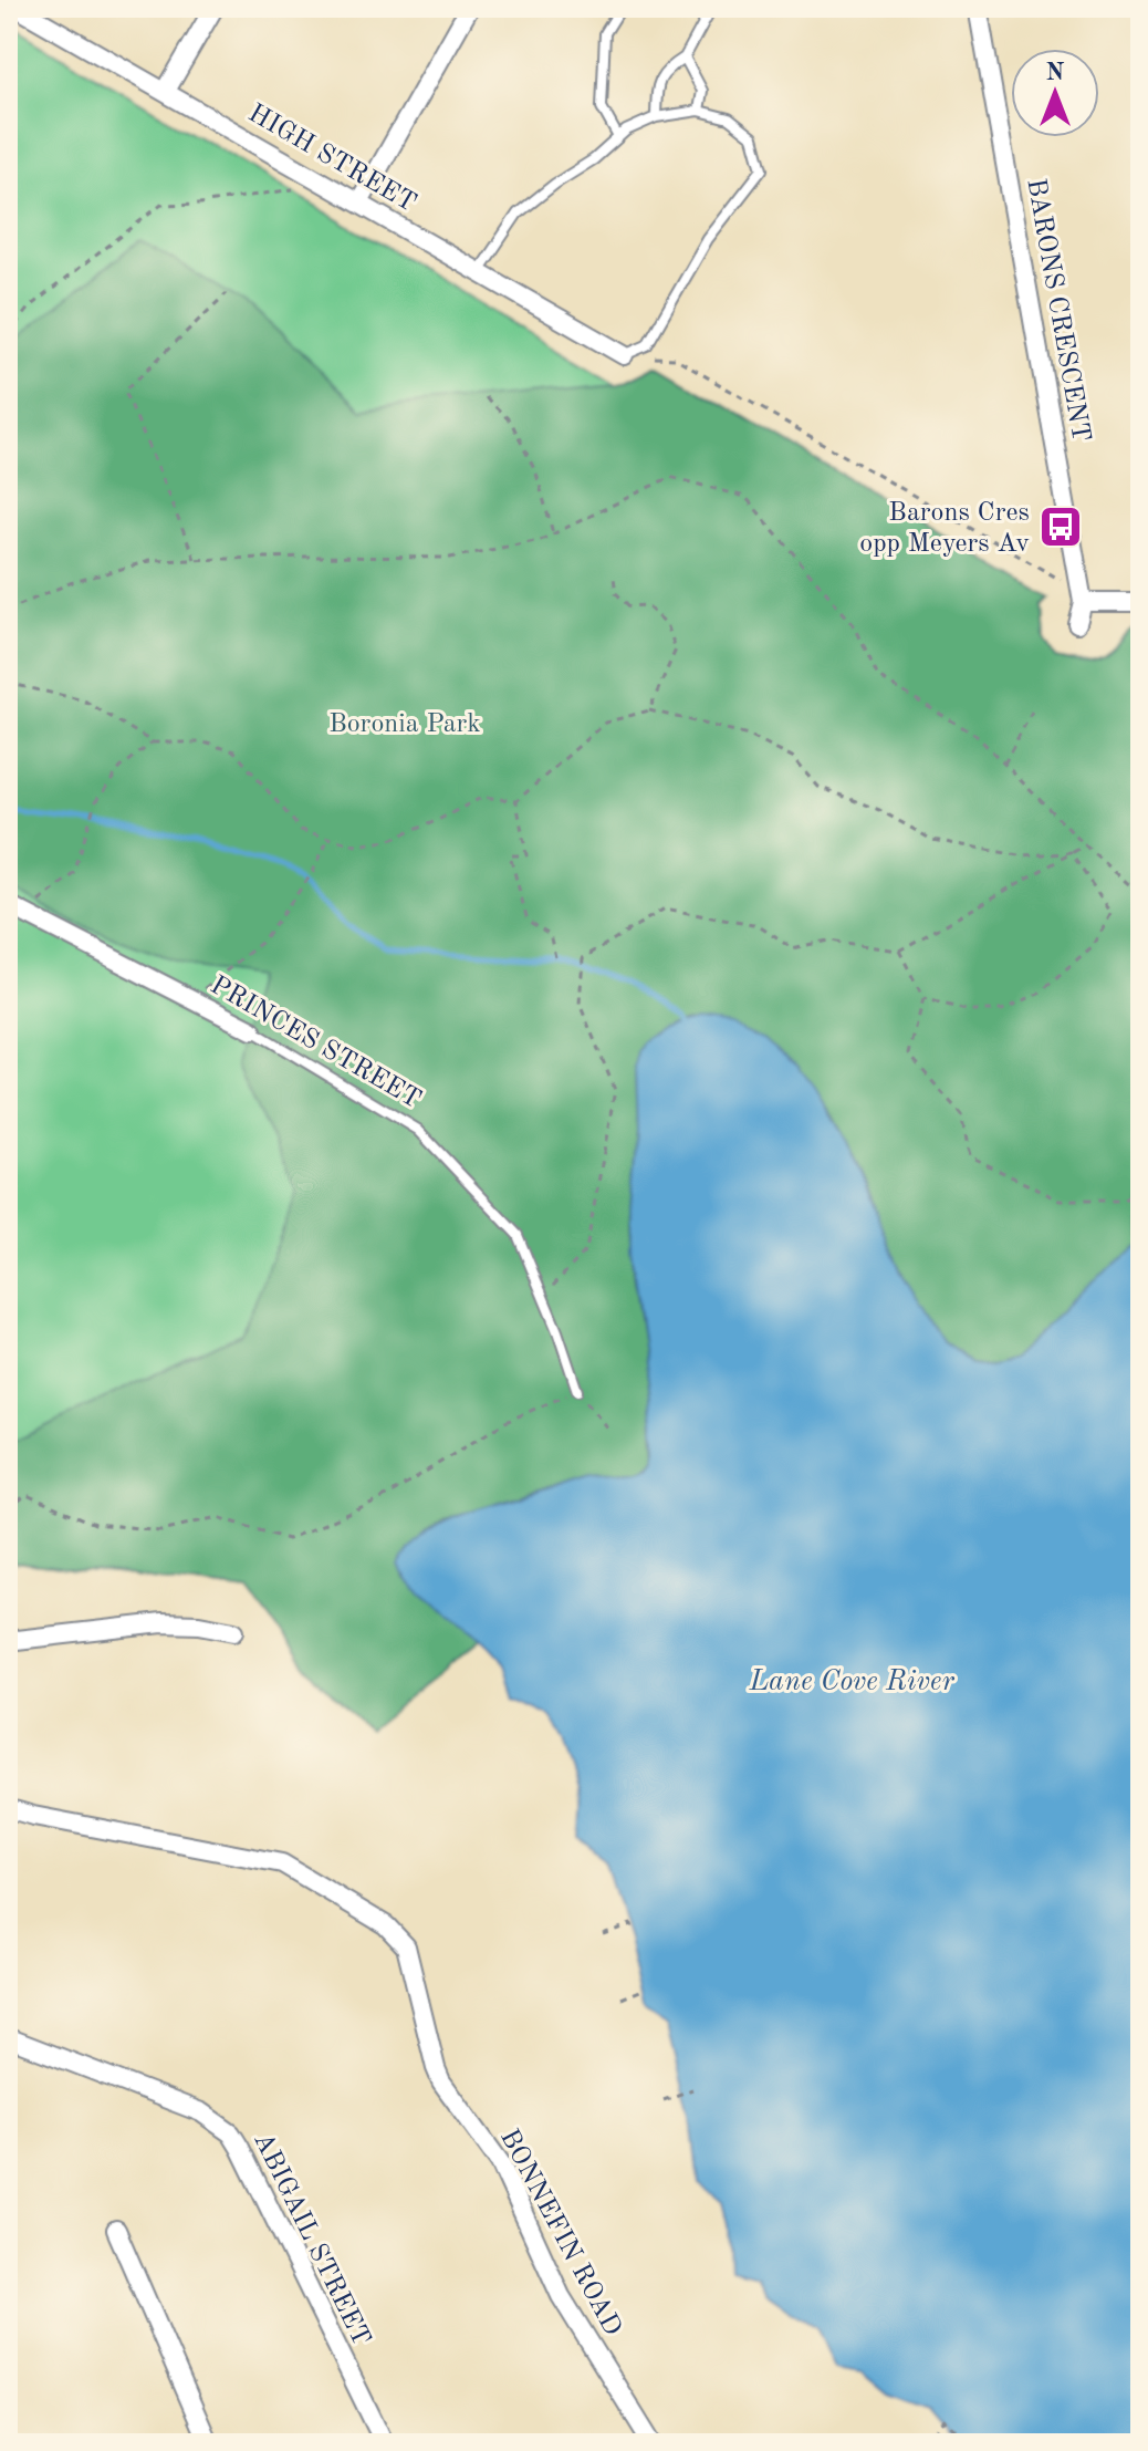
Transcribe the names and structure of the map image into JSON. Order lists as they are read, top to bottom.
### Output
{
  "streets": {
    "street": [
      "HIGH STREET",
      "BARONS CRESCENT",
      "PRINCES STREET",
      "BONNEFIN ROAD",
      "ABIGAIL STREET"
    ]
  },
  "water": ["Lane Cove River"],
  "parks": ["Boronia Park"],
  "places": {
    "bus stop": ["Barons Cres opp Meyers Av"]
  },
  "north": "top"
}
